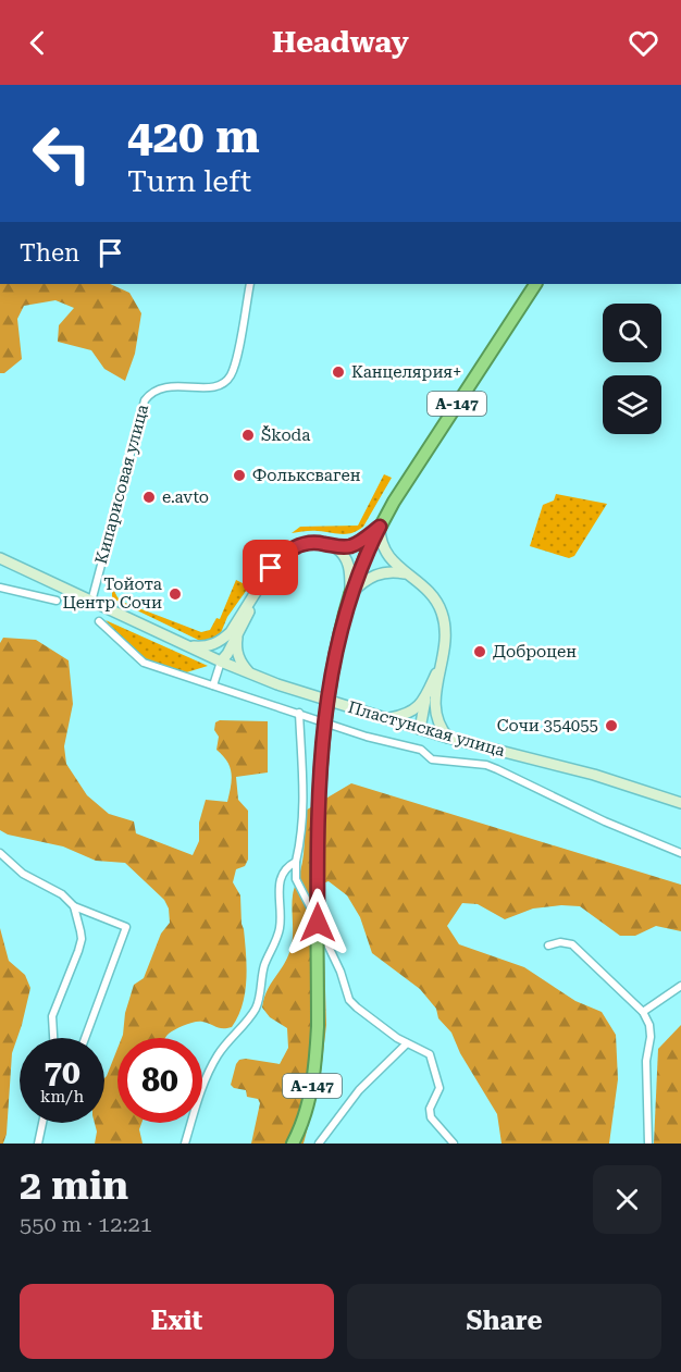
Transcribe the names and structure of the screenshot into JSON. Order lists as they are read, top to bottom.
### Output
{
  "streets": {
    "highway": ["А-147"],
    "main road": ["Пластунская улица"],
    "street": ["Кипарисовая улица"]
  },
  "crossings": [
    ["А-147", "Пластунская улица"],
    ["Кипарисовая улица", "Пластунская улица"]
  ],
  "places": [
    "Канцелярия+",
    "Škoda",
    "Фольксваген",
    "e.avto",
    "Тойота Центр Сочи",
    "Доброцен",
    "Сочи 354055"
  ],
  "page": {
    "header": "Headway",
    "turn": ["420 m", "Turn left"],
    "then": "Then",
    "speed": "70 km/h",
    "limit": "80",
    "heading": ["2 min", "550 m · 12:21"],
    "buttons": ["Exit", "Share"]
  }
}
